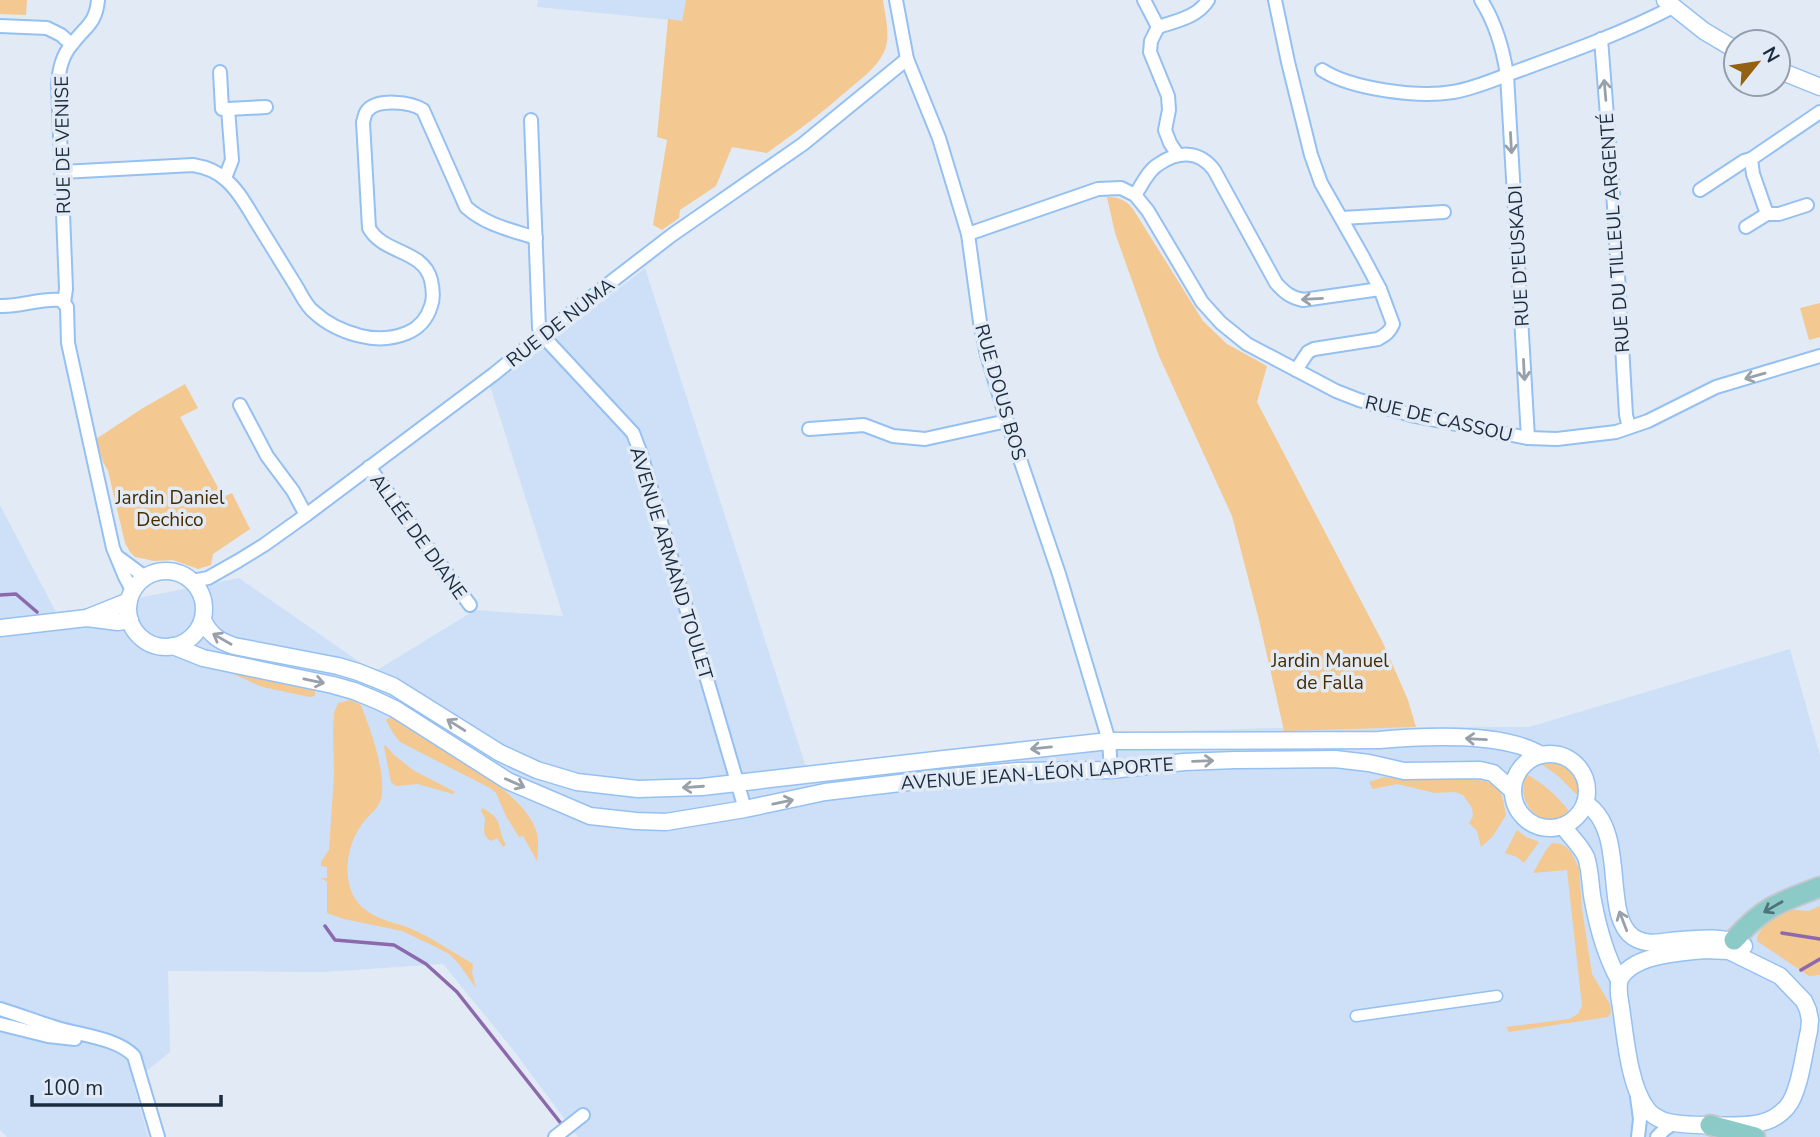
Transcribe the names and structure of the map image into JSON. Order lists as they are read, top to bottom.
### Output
{
  "streets": {
    "street": [
      "RUE DE VENISE",
      "RUE DU TILLEUL ARGENTÉ",
      "RUE D'EUSKADI",
      "RUE DE NUMA",
      "RUE DOUS BOS",
      "RUE DE CASSOU",
      "ALLÉE DE DIANE",
      "AVENUE ARMAND TOULET",
      "AVENUE JEAN-LÉON LAPORTE"
    ]
  },
  "crossings": [
    ["RUE DE VENISE", "RUE DE NUMA"],
    ["RUE DE VENISE", "AVENUE JEAN-LÉON LAPORTE"],
    ["RUE DU TILLEUL ARGENTÉ", "RUE DE CASSOU"],
    ["RUE D'EUSKADI", "RUE DE CASSOU"],
    ["RUE DE NUMA", "RUE DOUS BOS"],
    ["RUE DE NUMA", "ALLÉE DE DIANE"],
    ["RUE DE NUMA", "AVENUE ARMAND TOULET"],
    ["RUE DE NUMA", "AVENUE JEAN-LÉON LAPORTE"],
    ["RUE DOUS BOS", "AVENUE JEAN-LÉON LAPORTE"],
    ["AVENUE ARMAND TOULET", "AVENUE JEAN-LÉON LAPORTE"]
  ],
  "one_way": ["RUE DU TILLEUL ARGENTÉ", "RUE D'EUSKADI"],
  "parks": ["Jardin Daniel Dechico", "Jardin Manuel de Falla"],
  "scale_bar": "100 m",
  "north": "top right"
}
